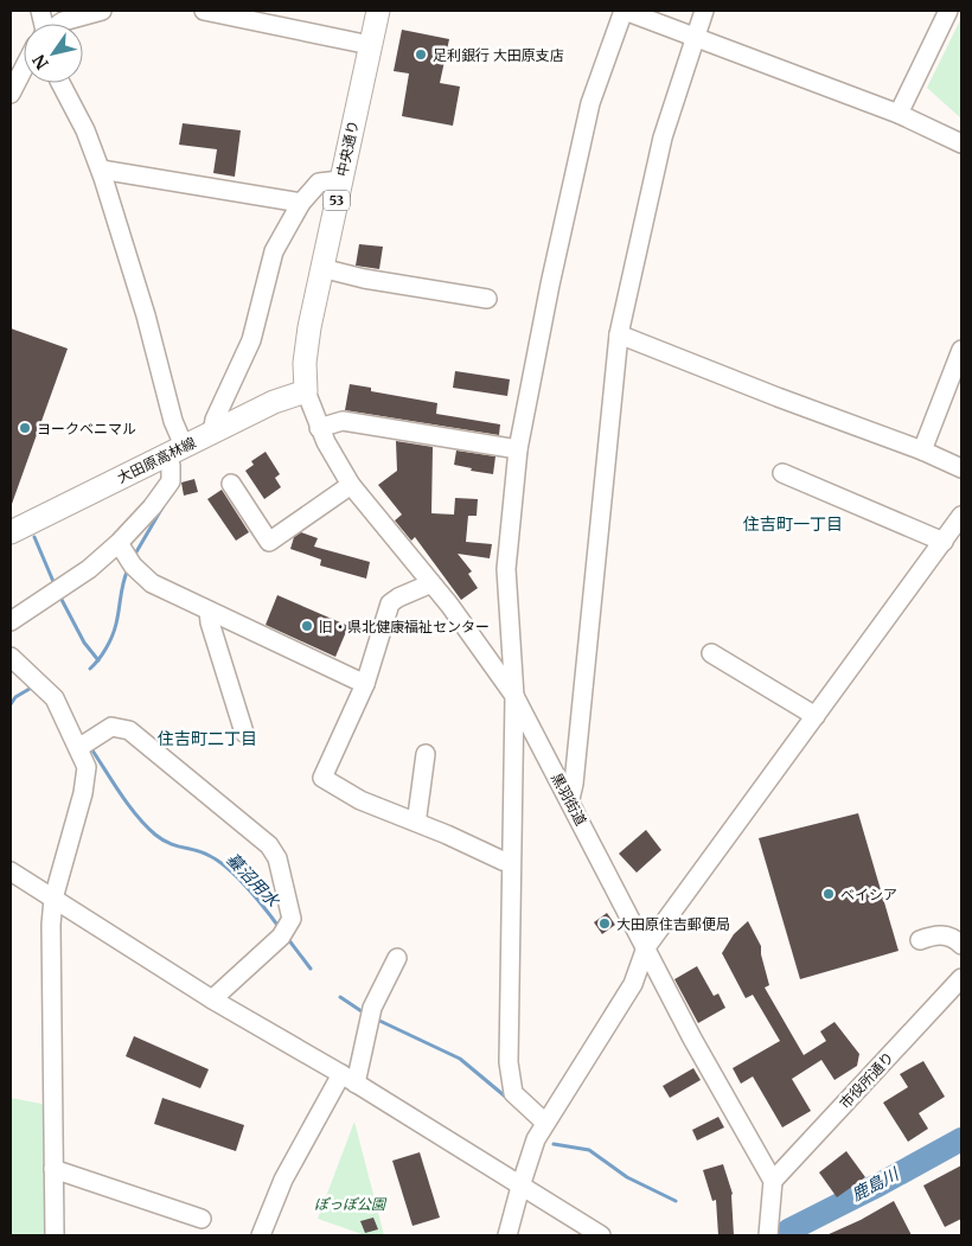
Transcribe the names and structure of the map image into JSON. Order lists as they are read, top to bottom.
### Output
{
  "streets": {
    "main road": ["中央通り", "53", "大田原高林線"],
    "street": ["黒羽街道", "市役所通り"]
  },
  "crossings": [
    ["中央通り", "大田原高林線"],
    ["中央通り", "黒羽街道"],
    ["大田原高林線", "黒羽街道"],
    ["黒羽街道", "市役所通り"]
  ],
  "districts": ["住吉町一丁目", "住吉町二丁目"],
  "water": ["蟇沼用水", "鹿島川"],
  "parks": ["ぽっぽ公園"],
  "places": [
    "足利銀行 大田原支店",
    "ヨークベニマル",
    "旧・県北健康福祉センター",
    "ベイシア",
    "大田原住吉郵便局"
  ],
  "north": "bottom left"
}
